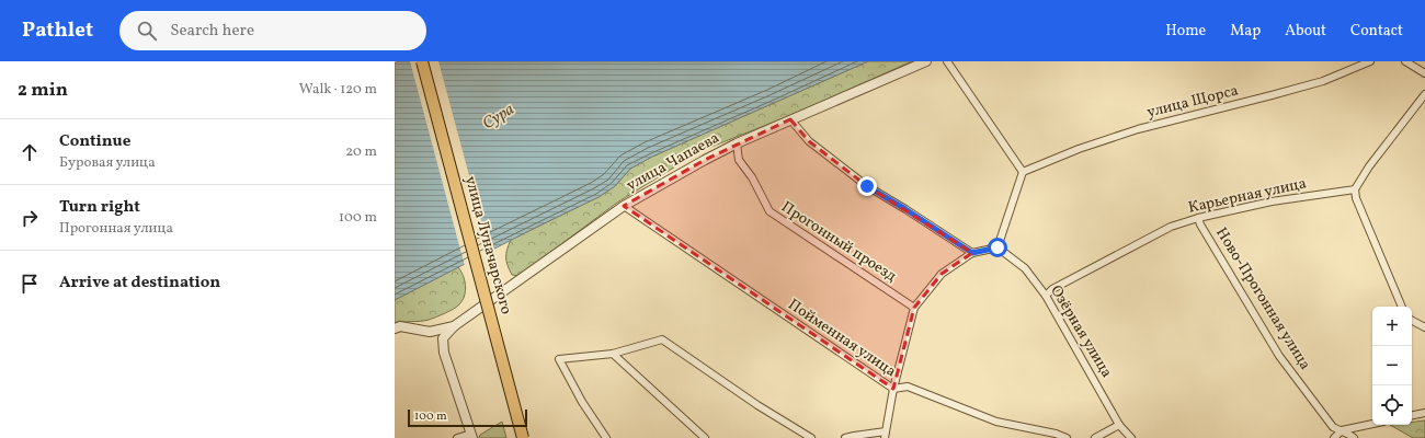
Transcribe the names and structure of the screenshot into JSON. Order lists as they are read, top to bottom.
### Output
{
  "streets": {
    "main road": ["улица Луначарского"],
    "street": [
      "улица Щорса",
      "улица Чапаева",
      "Карьерная улица",
      "Прогонный проезд",
      "Ново-Прогонная улица",
      "Озёрная улица",
      "Пойменная улица"
    ]
  },
  "crossings": [
    ["улица Чапаева", "Прогонный проезд"],
    ["улица Чапаева", "Пойменная улица"],
    ["Карьерная улица", "Ново-Прогонная улица"],
    ["Карьерная улица", "Озёрная улица"]
  ],
  "water": ["Сура"],
  "scale_bar": "100 m",
  "page": {
    "header": "Pathlet",
    "search": "Search here",
    "nav": [
      "Home",
      "Map",
      "About",
      "Contact"
    ],
    "heading": ["2 min", "Walk · 120 m"],
    "list": [
      ["Continue", "Буровая улица", "20 m"],
      ["Turn right", "Прогонная улица", "100 m"],
      "Arrive at destination"
    ],
    "map_buttons": ["+", "−"],
    "scale": "100 m"
  }
}
